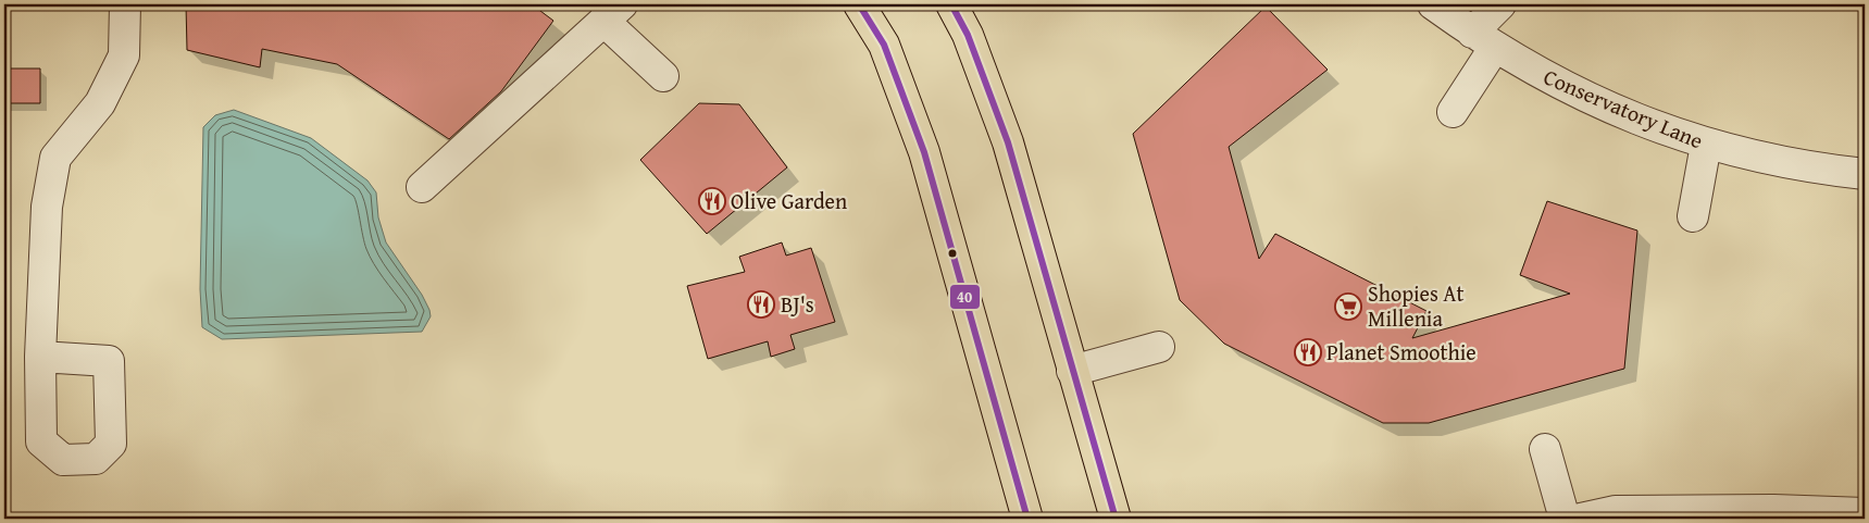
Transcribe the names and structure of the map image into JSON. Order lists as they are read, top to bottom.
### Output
{
  "streets": {
    "street": ["Conservatory Lane"]
  },
  "places": {
    "restaurant": ["Olive Garden", "BJ's", "Planet Smoothie"],
    "supermarket": ["Shopies At Millenia"]
  },
  "lines": ["transit line 40"]
}
